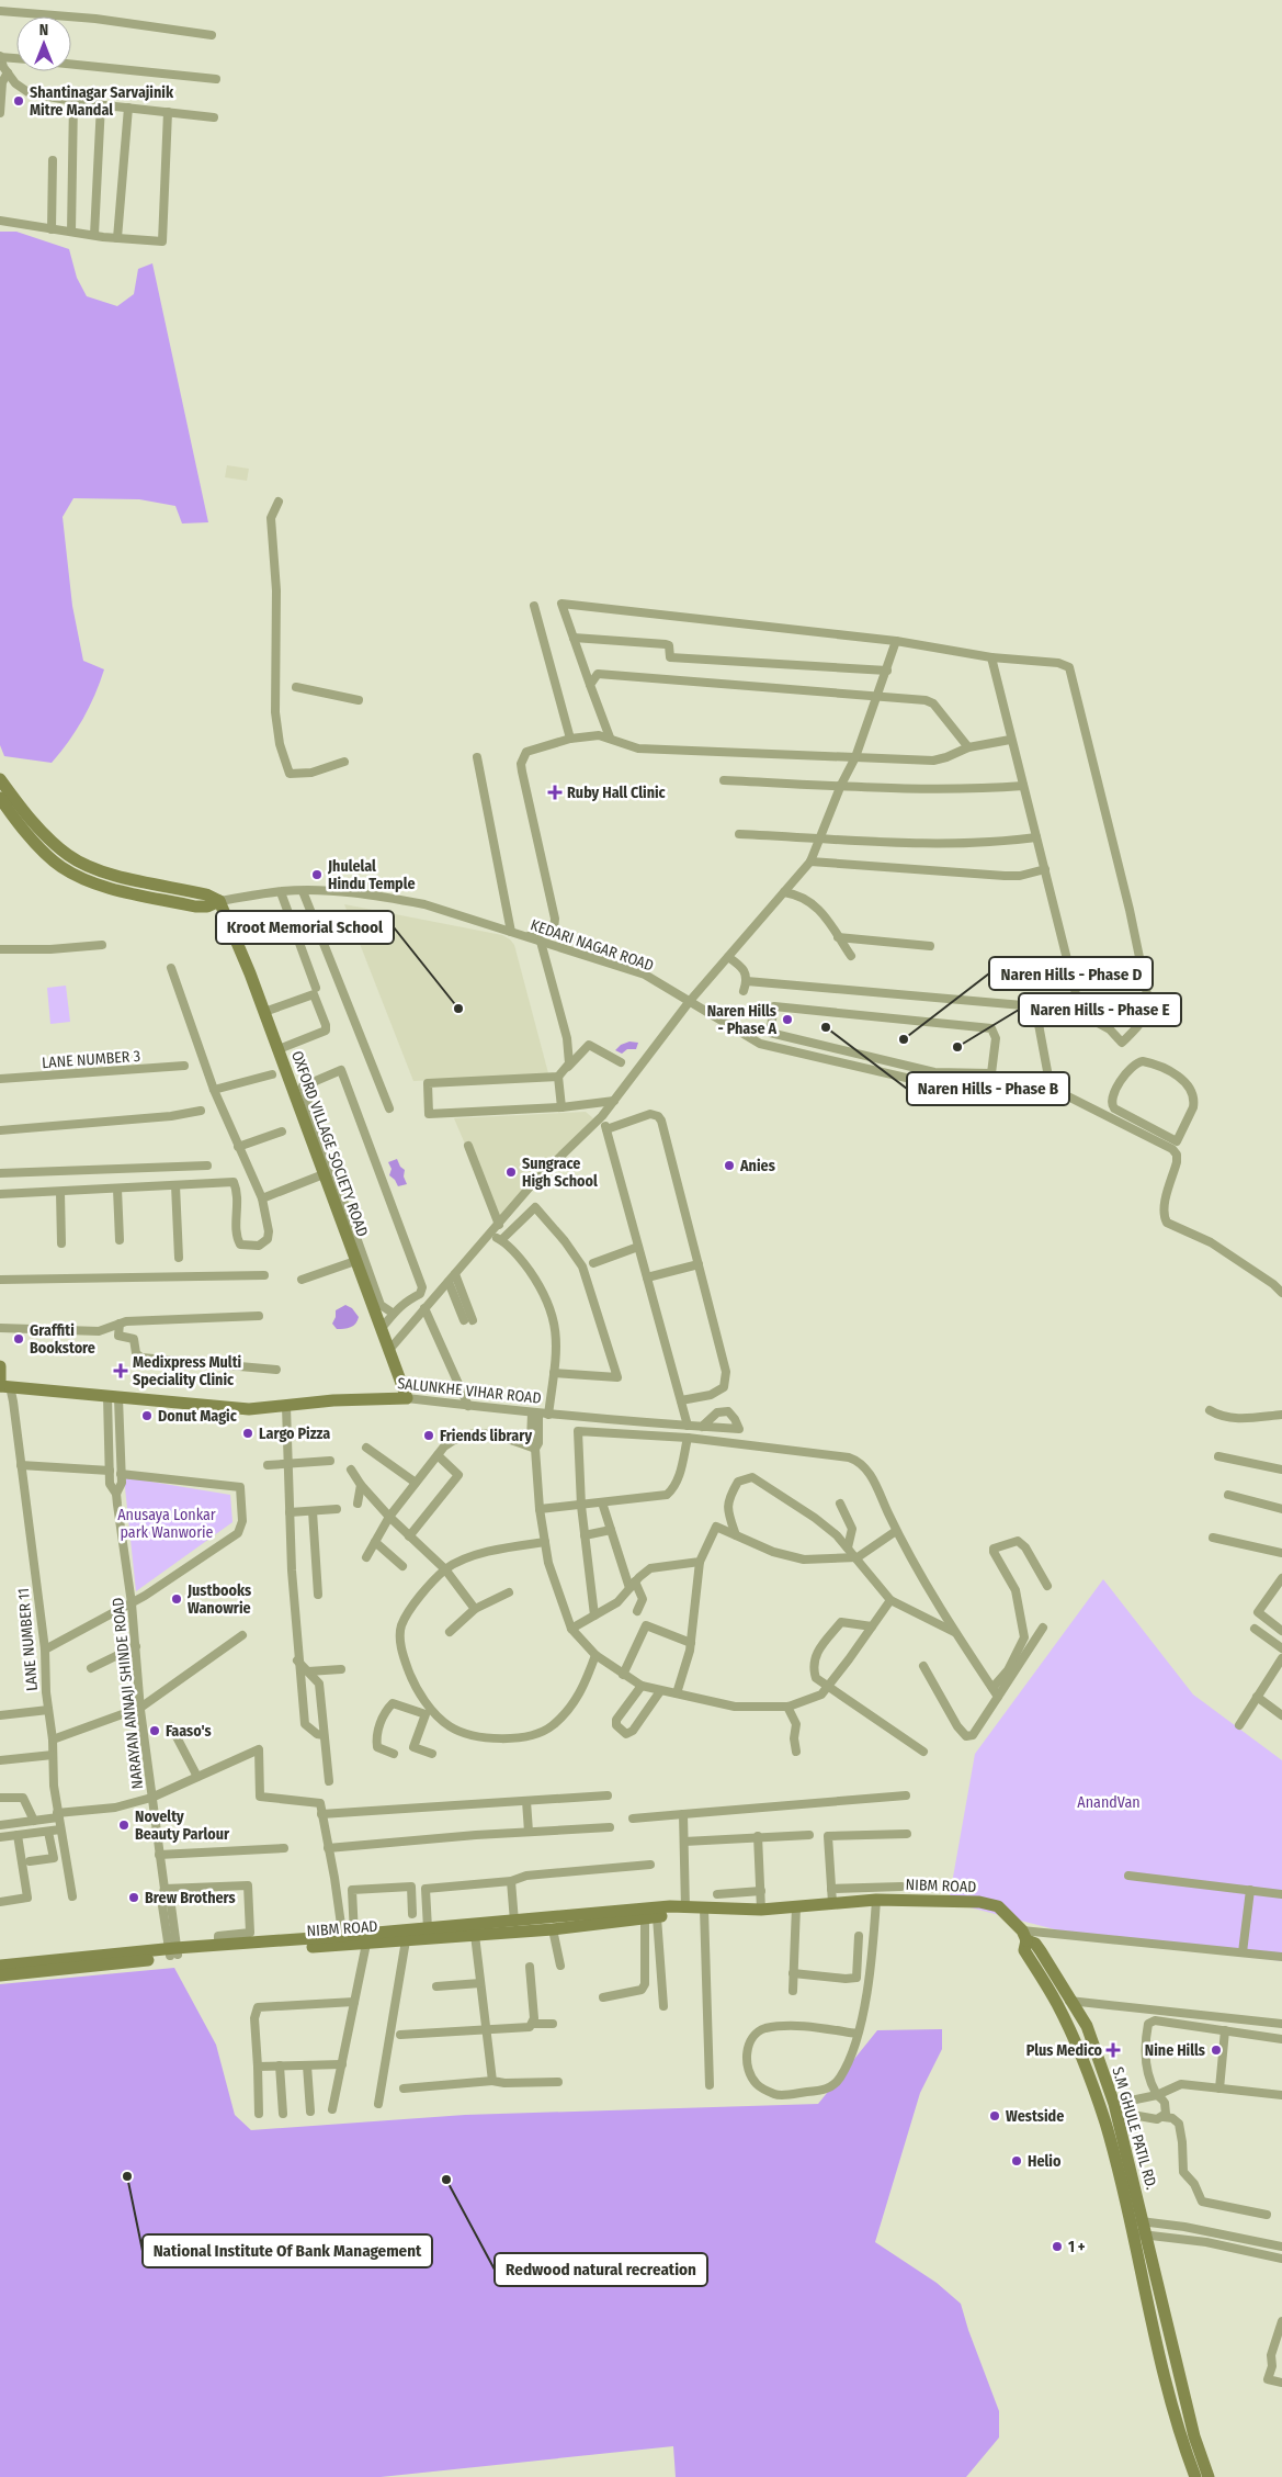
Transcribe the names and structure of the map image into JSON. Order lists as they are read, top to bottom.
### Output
{
  "streets": {
    "street": [
      "KEDARI NAGAR ROAD",
      "LANE NUMBER 3",
      "OXFORD VILLAGE SOCIETY ROAD",
      "SALUNKHE VIHAR ROAD",
      "LANE NUMBER 11",
      "NARAYAN ANNAJI SHINDE ROAD",
      "NIBM ROAD",
      "S.M GHULE PATIL RD."
    ]
  },
  "crossings": [
    ["KEDARI NAGAR ROAD", "OXFORD VILLAGE SOCIETY ROAD"],
    ["OXFORD VILLAGE SOCIETY ROAD", "SALUNKHE VIHAR ROAD"],
    ["SALUNKHE VIHAR ROAD", "LANE NUMBER 11"],
    ["SALUNKHE VIHAR ROAD", "NARAYAN ANNAJI SHINDE ROAD"],
    ["NARAYAN ANNAJI SHINDE ROAD", "NIBM ROAD"],
    ["NIBM ROAD", "S.M GHULE PATIL RD."]
  ],
  "parks": ["Anusaya Lonkar park Wanworie", "AnandVan"],
  "places": {
    "other": [
      "Shantinagar Sarvajinik Mitre Mandal",
      "Jhulelal Hindu Temple",
      "Kroot Memorial School",
      "Naren Hills - Phase A",
      "Naren Hills - Phase B",
      "Naren Hills - Phase D",
      "Naren Hills - Phase E",
      "Anies",
      "Sungrace High School",
      "Graffiti Bookstore",
      "Donut Magic",
      "Largo Pizza",
      "Friends library",
      "Justbooks Wanowrie",
      "Faaso's",
      "Novelty Beauty Parlour",
      "Brew Brothers",
      "Nine Hills",
      "Westside",
      "Helio",
      "National Institute Of Bank Management",
      "Redwood natural recreation",
      "1 +"
    ],
    "health": ["Ruby Hall Clinic", "Medixpress Multi Speciality Clinic", "Plus Medico"]
  },
  "north": "top"
}
